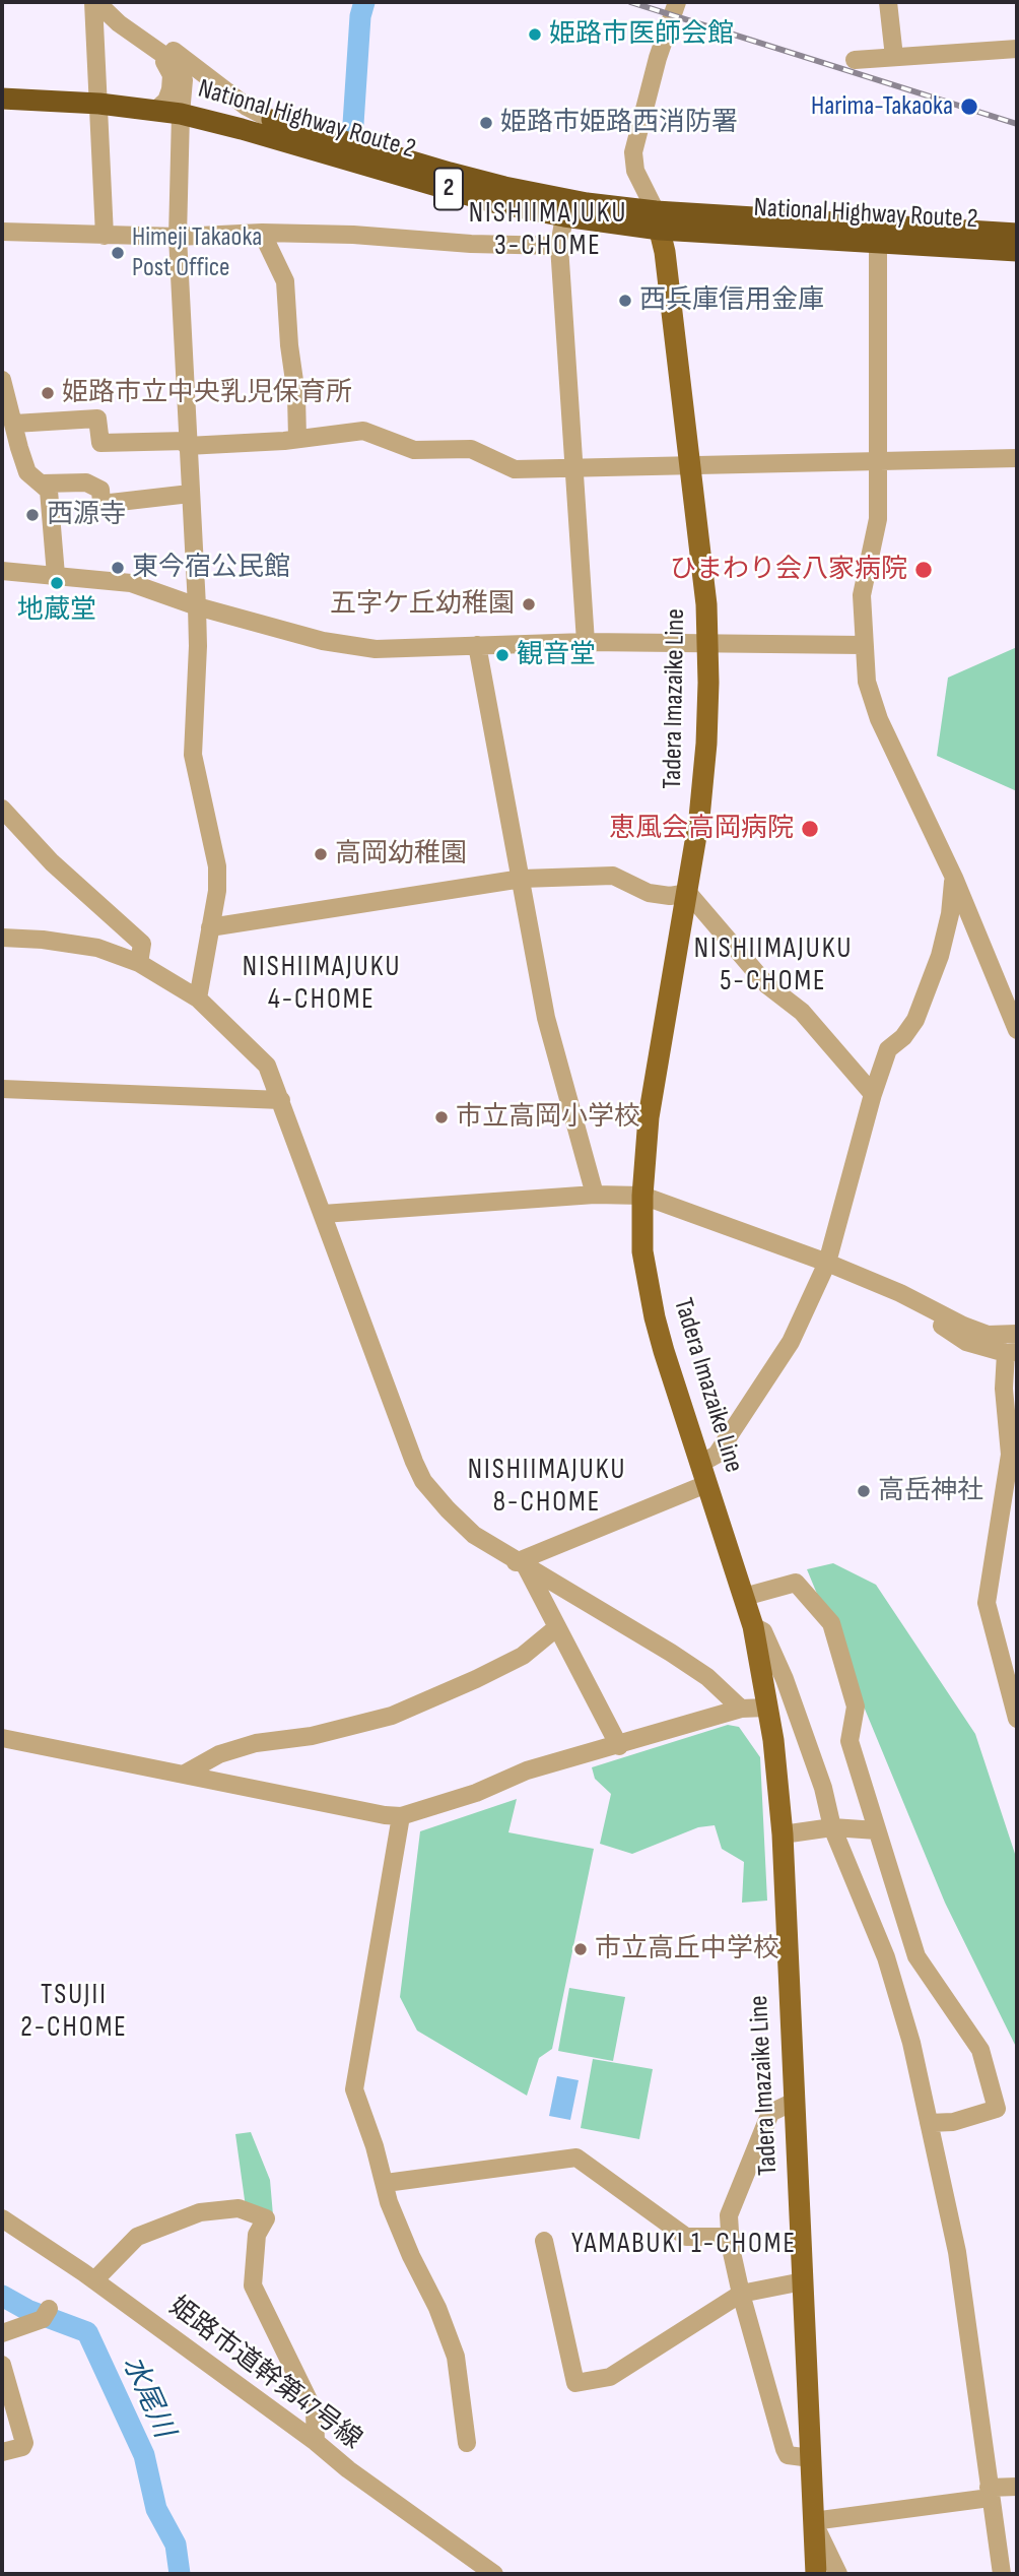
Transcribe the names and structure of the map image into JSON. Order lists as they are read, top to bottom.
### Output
{
  "streets": {
    "highway": ["National Highway Route 2", "2"],
    "main road": ["Tadera Imazaike Line"],
    "street": ["姫路市道幹第47号線"]
  },
  "crossings": [
    ["National Highway Route 2", "Tadera Imazaike Line"]
  ],
  "districts": [
    "NISHIIMAJUKU 3-CHOME",
    "NISHIIMAJUKU 5-CHOME",
    "NISHIIMAJUKU 4-CHOME",
    "NISHIIMAJUKU 8-CHOME",
    "TSUJII 2-CHOME",
    "YAMABUKI 1-CHOME"
  ],
  "water": ["水尾川"],
  "places": [
    "姫路市医師会館",
    "Harima-Takaoka",
    "姫路市姫路西消防署",
    "Himeji Takaoka Post Office",
    "西兵庫信用金庫",
    "姫路市立中央乳児保育所",
    "西源寺",
    "東今宿公民館",
    "ひまわり会八家病院",
    "地蔵堂",
    "五字ケ丘幼稚園",
    "観音堂",
    "恵風会高岡病院",
    "高岡幼稚園",
    "市立高岡小学校",
    "高岳神社",
    "市立高丘中学校"
  ]
}
